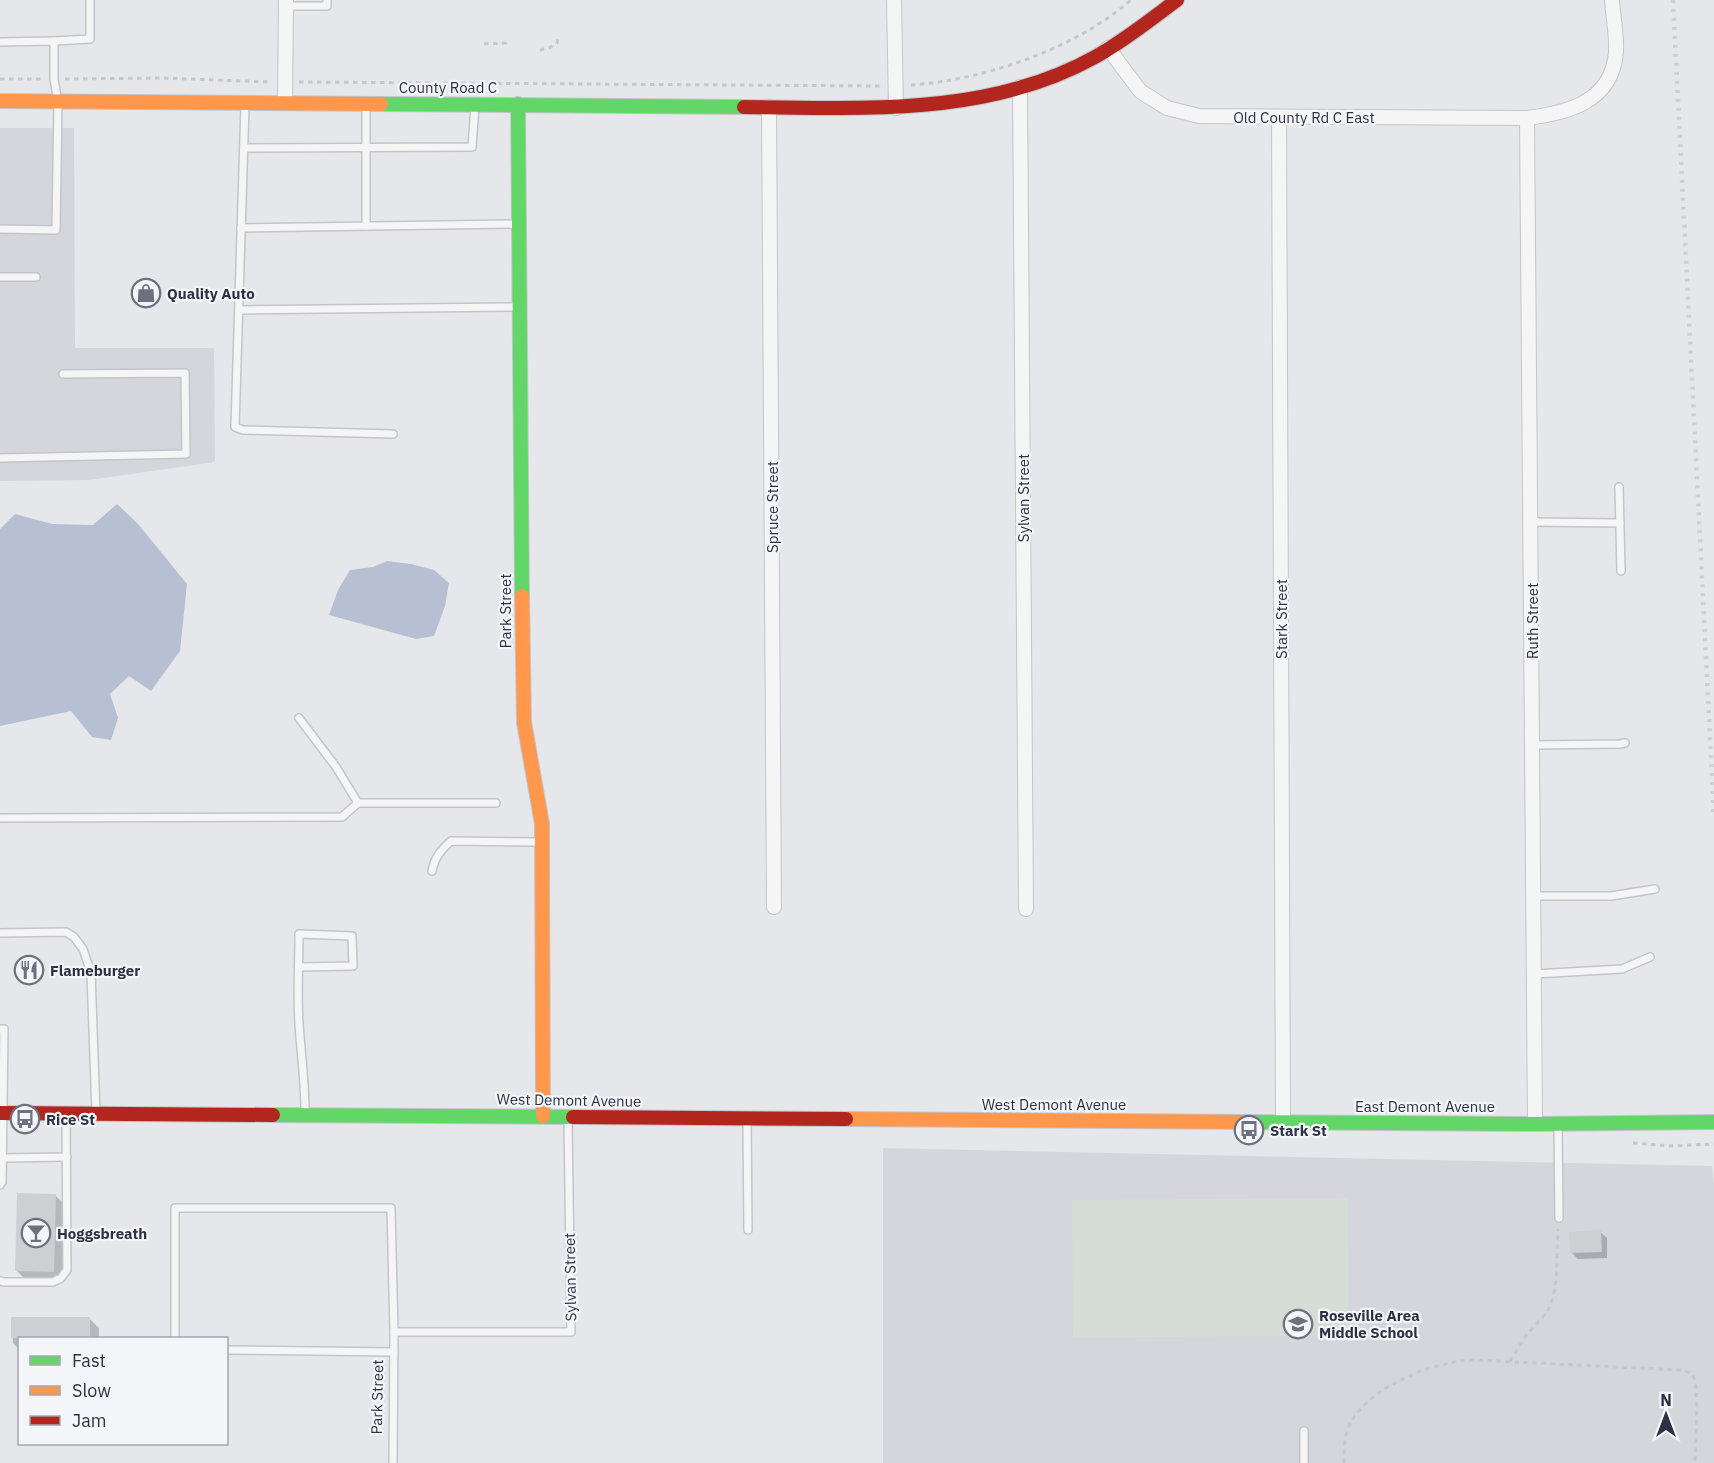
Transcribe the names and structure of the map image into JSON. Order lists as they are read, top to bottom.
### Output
{
  "streets": {
    "street": [
      "County Road C",
      "Old County Rd C East",
      "Sylvan Street",
      "Spruce Street",
      "Park Street",
      "Stark Street",
      "Ruth Street",
      "West Demont Avenue",
      "East Demont Avenue"
    ]
  },
  "crossings": [
    ["County Road C", "Old County Rd C East"],
    ["County Road C", "Sylvan Street"],
    ["County Road C", "Spruce Street"],
    ["County Road C", "Park Street"],
    ["Old County Rd C East", "Stark Street"],
    ["Old County Rd C East", "Ruth Street"],
    ["Sylvan Street", "Park Street"],
    ["Sylvan Street", "West Demont Avenue"],
    ["Park Street", "West Demont Avenue"],
    ["Stark Street", "East Demont Avenue"],
    ["Ruth Street", "East Demont Avenue"],
    ["West Demont Avenue", "East Demont Avenue"]
  ],
  "places": {
    "shop": ["Quality Auto"],
    "restaurant": ["Flameburger"],
    "bus stop": ["Rice St", "Stark St"],
    "bar": ["Hoggsbreath"],
    "school or university": ["Roseville Area Middle School"]
  },
  "legend": ["Fast", "Slow", "Jam"],
  "north": "top"
}
